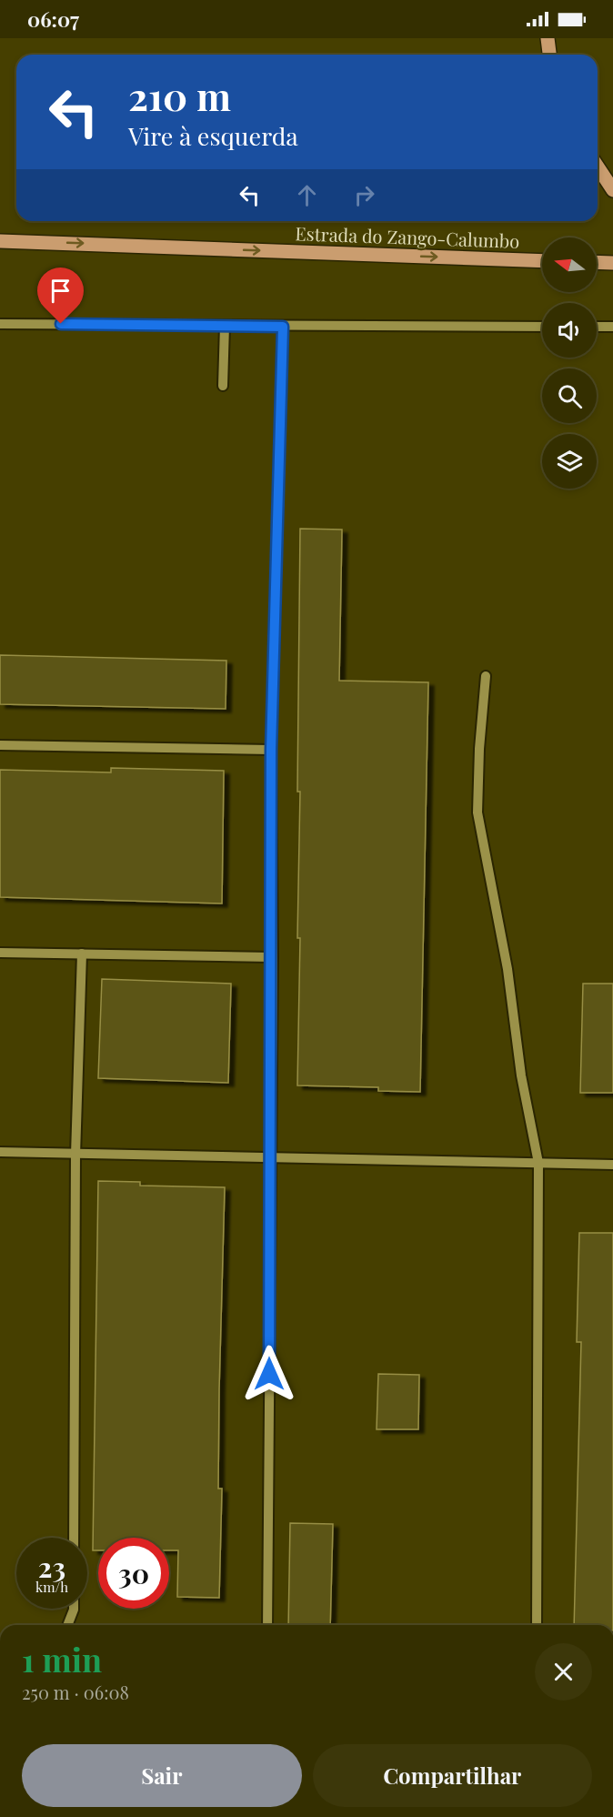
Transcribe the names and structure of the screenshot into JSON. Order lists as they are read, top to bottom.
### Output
{
  "streets": {
    "main road": ["Estrada do Zango-Calumbo"]
  },
  "one_way": ["Estrada do Zango-Calumbo"],
  "north": "left",
  "page": {
    "status": "06:07",
    "turn": ["210 m", "Vire à esquerda"],
    "speed": "23 km/h",
    "limit": "30",
    "heading": ["1 min", "250 m · 06:08"],
    "buttons": ["Sair", "Compartilhar"]
  }
}
